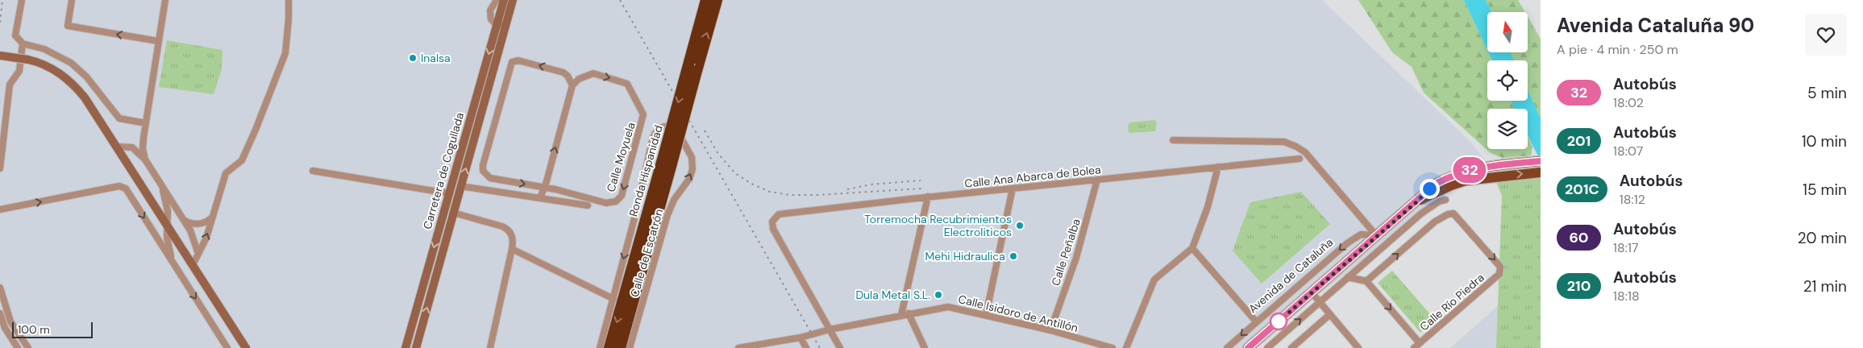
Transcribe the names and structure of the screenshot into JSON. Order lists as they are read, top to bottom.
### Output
{
  "streets": {
    "highway": ["Ronda Hispanidad"],
    "street": [
      "Calle Moyuela",
      "Carretera de Cogullada",
      "Calle Ana Abarca de Bolea",
      "Calle Peñalba",
      "Calle de Escatrón",
      "Avenida de Cataluña",
      "Calle Río Piedra",
      "Calle Isidoro de Antillón"
    ]
  },
  "crossings": [
    ["Calle Ana Abarca de Bolea", "Calle Peñalba"],
    ["Calle Ana Abarca de Bolea", "Calle Isidoro de Antillón"],
    ["Calle Peñalba", "Calle Isidoro de Antillón"]
  ],
  "places": [
    "Inalsa",
    "Torremocha Recubrimientos Electroliticos",
    "Mehi Hidraulica",
    "Dula Metal S.L."
  ],
  "lines": ["bus line 32"],
  "scale_bar": "100 m",
  "north": "top",
  "page": {
    "on_map": "32",
    "heading": ["Avenida Cataluña 90", "A pie · 4 min · 250 m"],
    "list": [
      {
        "mark": "32",
        "name": "Autobús",
        "note": "18:02",
        "value": "5 min"
      },
      {
        "mark": "201",
        "name": "Autobús",
        "note": "18:07",
        "value": "10 min"
      },
      {
        "mark": "201C",
        "name": "Autobús",
        "note": "18:12",
        "value": "15 min"
      },
      {
        "mark": "60",
        "name": "Autobús",
        "note": "18:17",
        "value": "20 min"
      },
      {
        "mark": "210",
        "name": "Autobús",
        "note": "18:18",
        "value": "21 min"
      }
    ],
    "scale": "100 m"
  }
}
